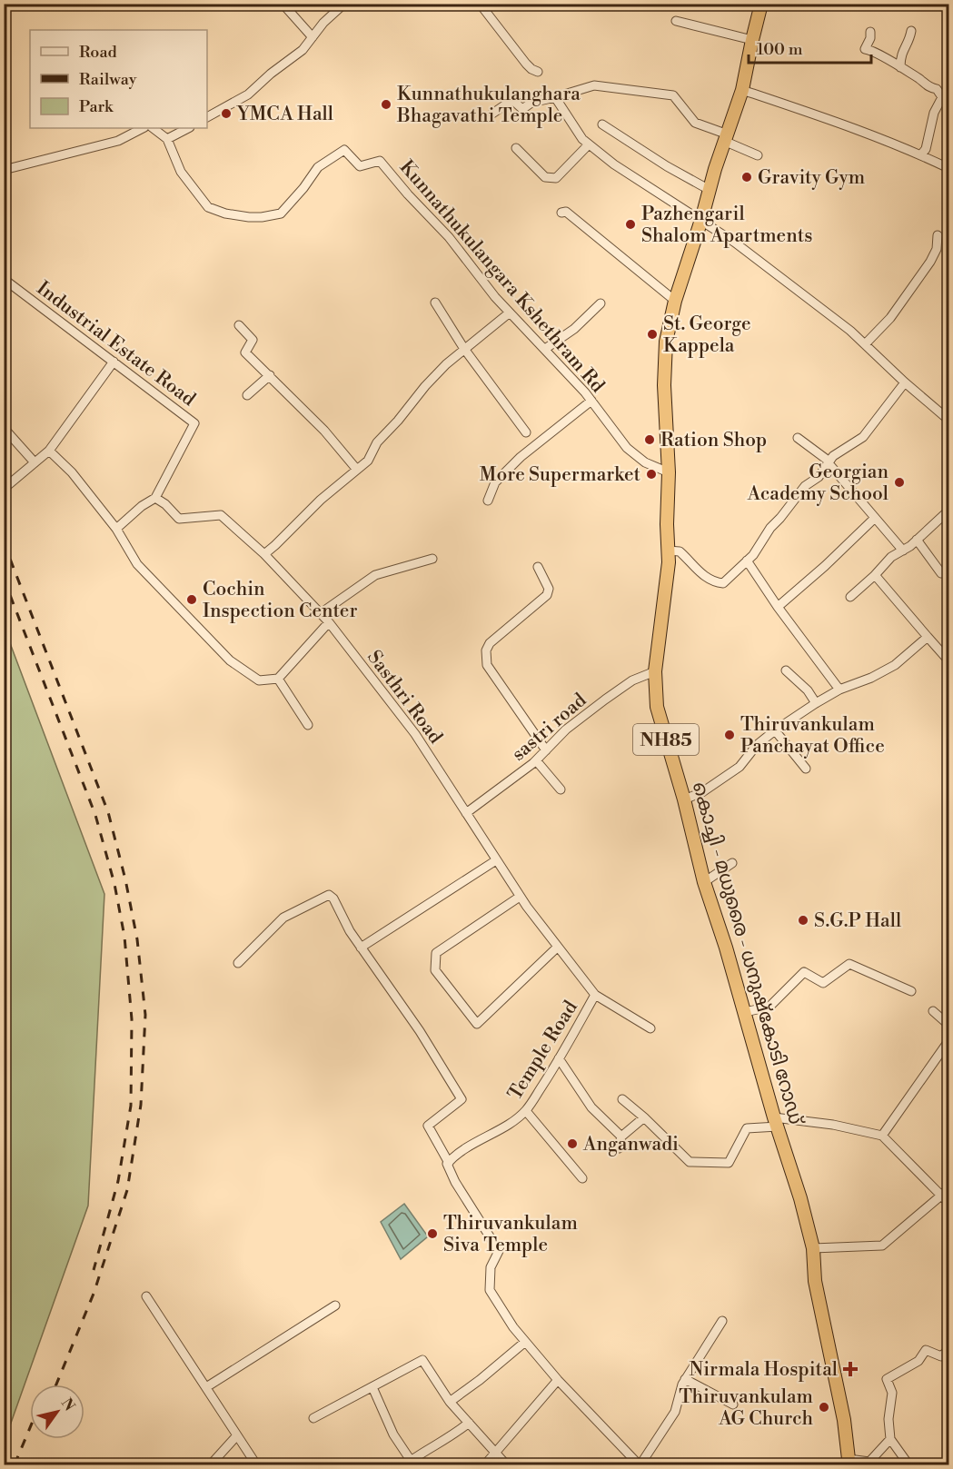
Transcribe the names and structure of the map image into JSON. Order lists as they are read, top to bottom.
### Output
{
  "streets": {
    "highway": ["NH85", "കൊച്ചി - മധുരൈ - ധനുഷ്‌കോടി റോഡ്"],
    "street": [
      "Kunnathukulangara Kshethram Rd",
      "Industrial Estate Road",
      "Sasthri Road",
      "sastri road",
      "Temple Road"
    ]
  },
  "crossings": [
    ["Kunnathukulangara Kshethram Rd", "കൊച്ചി - മധുരൈ - ധനുഷ്‌കോടി റോഡ്"],
    ["Industrial Estate Road", "Sasthri Road"],
    ["Sasthri Road", "sastri road"],
    ["Sasthri Road", "Temple Road"],
    ["sastri road", "കൊച്ചി - മധുരൈ - ധനുഷ്‌കോടി റോഡ്"],
    ["sastri road", "Temple Road"]
  ],
  "places": {
    "other": [
      "Kunnathukulanghara Bhagavathi Temple",
      "YMCA Hall",
      "Gravity Gym",
      "Pazhengaril Shalom Apartments",
      "St. George Kappela",
      "Ration Shop",
      "More Supermarket",
      "Georgian Academy School",
      "Cochin Inspection Center",
      "Thiruvankulam Panchayat Office",
      "S.G.P Hall",
      "Anganwadi",
      "Thiruvankulam Siva Temple",
      "Thiruvankulam AG Church"
    ],
    "health": ["Nirmala Hospital"]
  },
  "legend": ["Road", "Railway", "Park"],
  "scale_bar": "100 m",
  "north": "top right"
}
